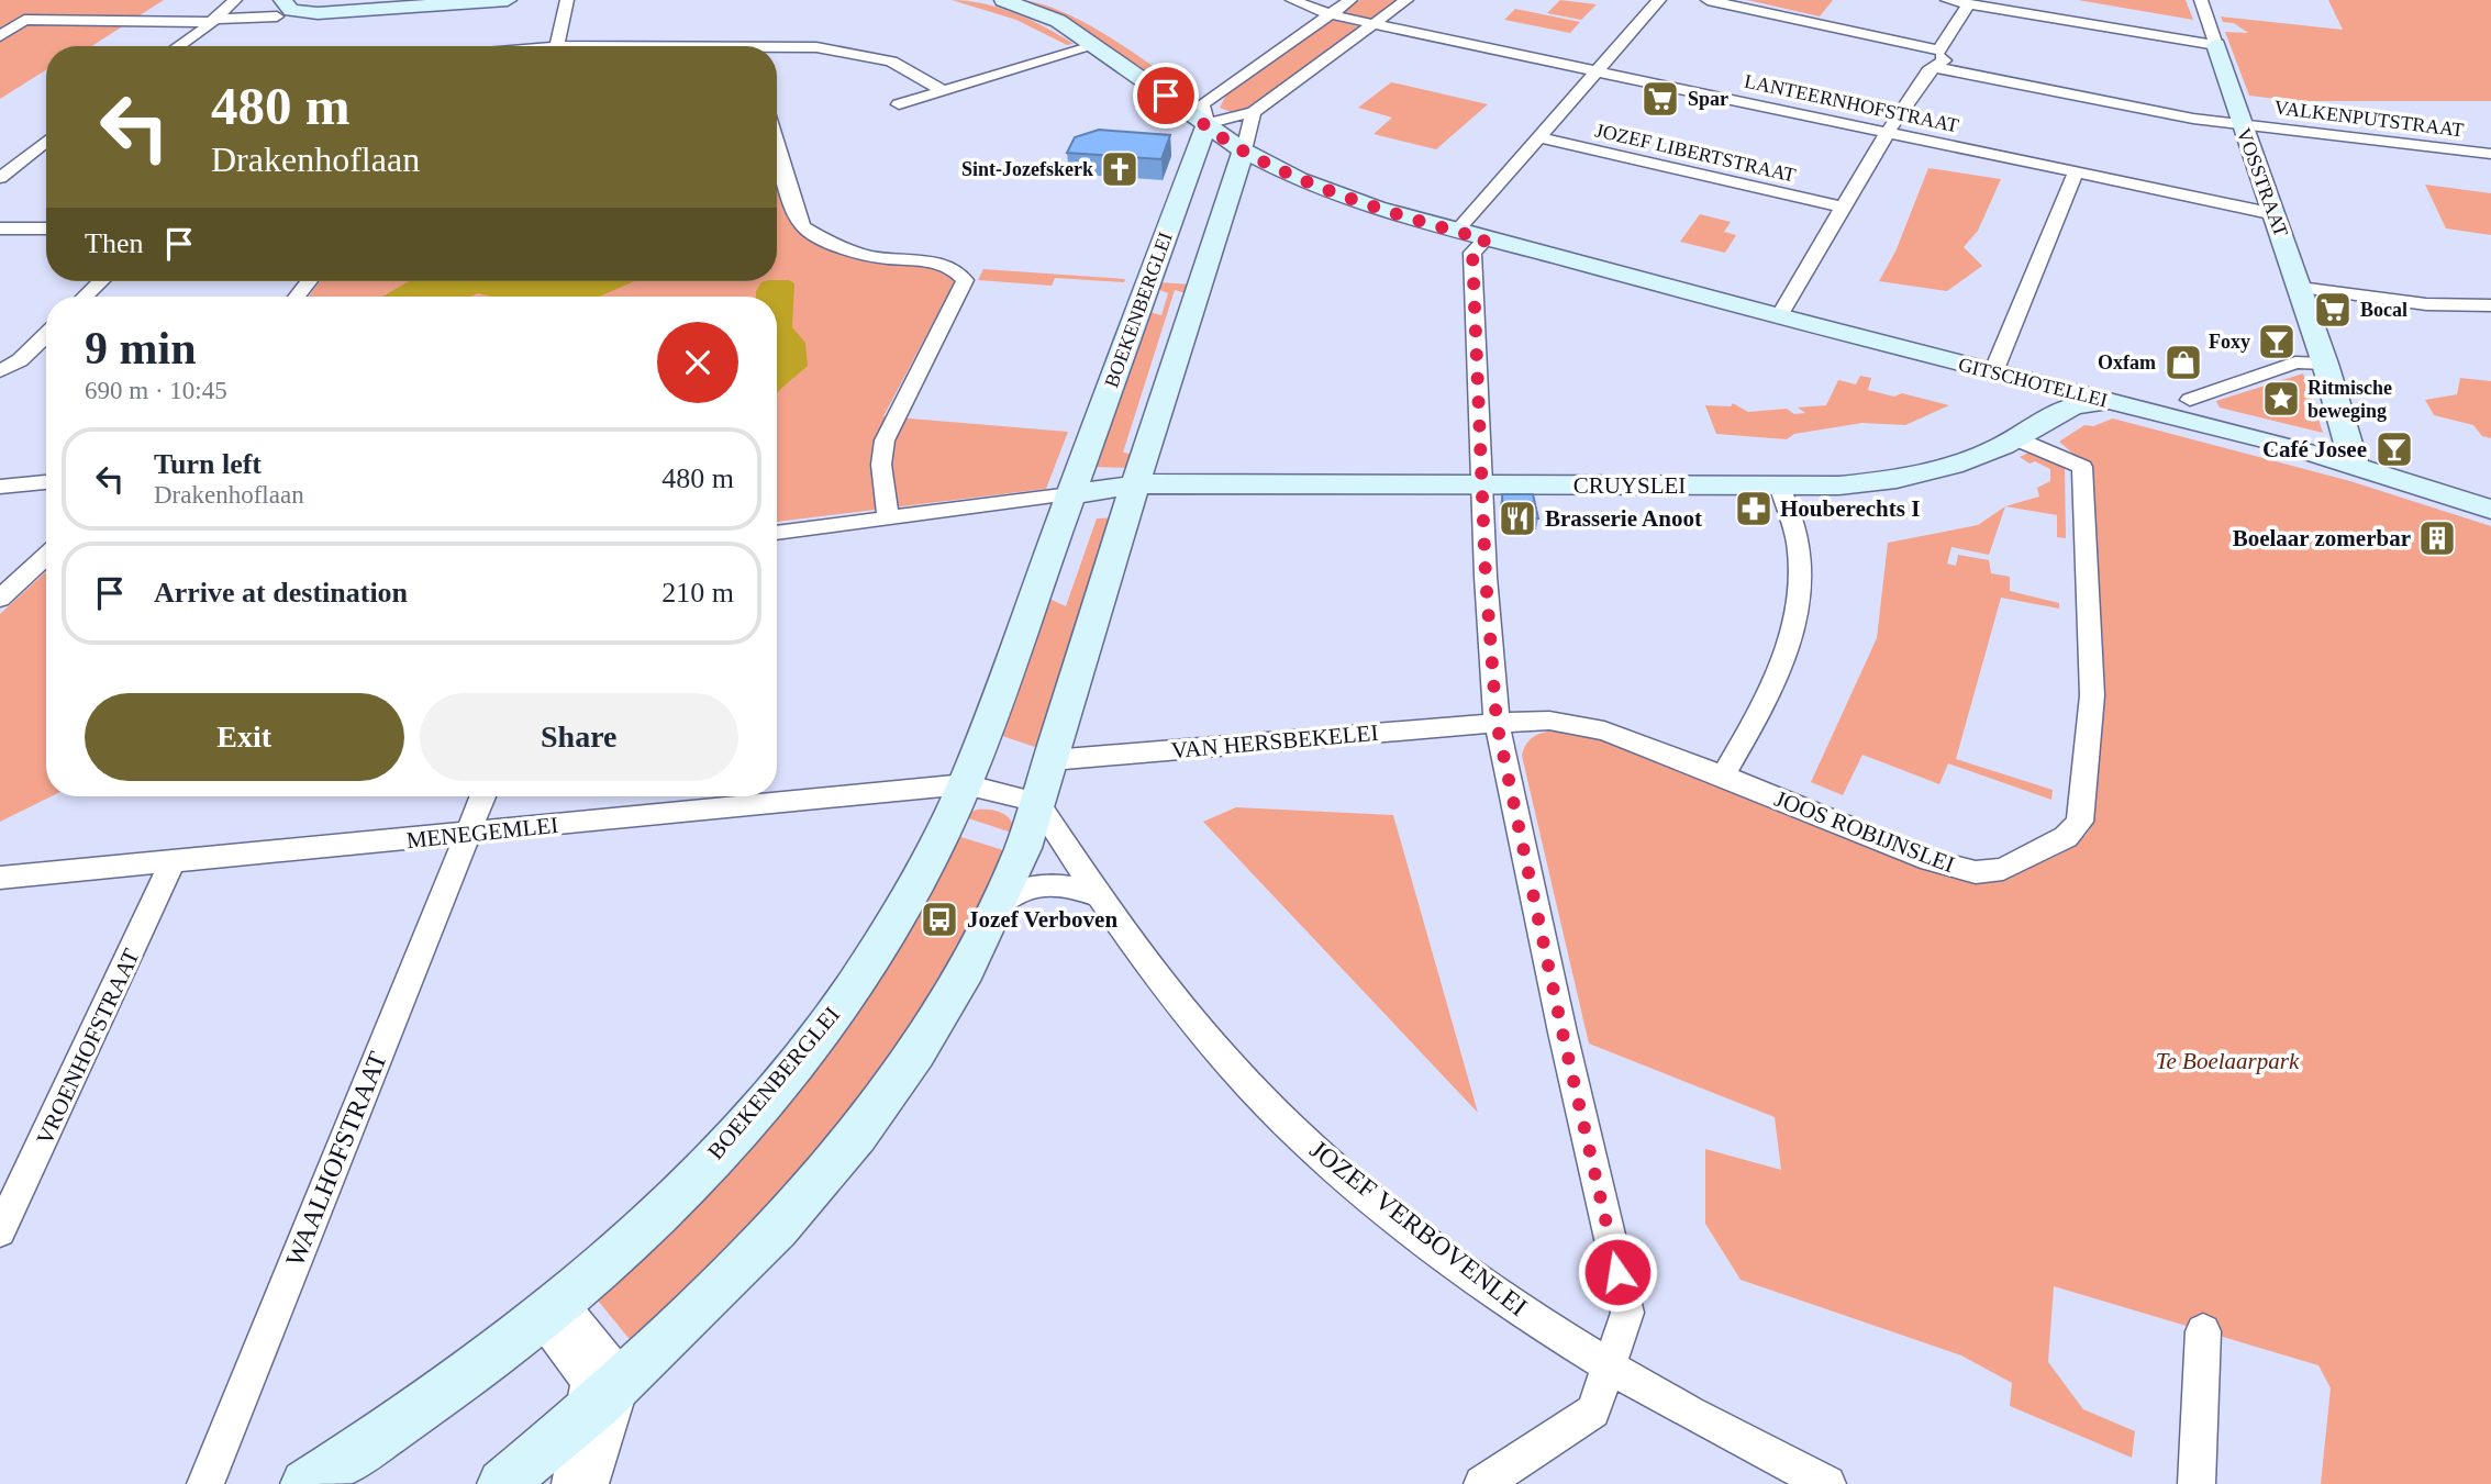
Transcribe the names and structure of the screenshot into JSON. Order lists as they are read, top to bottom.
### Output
{
  "streets": {
    "street": [
      "LANTEERNHOFSTRAAT",
      "VALKENPUTSTRAAT",
      "JOZEF LIBERTSTRAAT",
      "VOSSTRAAT",
      "BOEKENBERGLEI",
      "GITSCHOTELLEI",
      "CRUYSLEI",
      "VAN HERSBEKELEI",
      "JOOS ROBIJNSLEI",
      "MENEGEMLEI",
      "VROENHOFSTRAAT",
      "WAALHOFSTRAAT",
      "JOZEF VERBOVENLEI"
    ]
  },
  "crossings": [
    ["LANTEERNHOFSTRAAT", "VOSSTRAAT"],
    ["LANTEERNHOFSTRAAT", "BOEKENBERGLEI"],
    ["VALKENPUTSTRAAT", "VOSSTRAAT"],
    ["VOSSTRAAT", "GITSCHOTELLEI"],
    ["BOEKENBERGLEI", "GITSCHOTELLEI"],
    ["BOEKENBERGLEI", "MENEGEMLEI"],
    ["GITSCHOTELLEI", "CRUYSLEI"],
    ["CRUYSLEI", "JOOS ROBIJNSLEI"],
    ["VAN HERSBEKELEI", "JOOS ROBIJNSLEI"],
    ["MENEGEMLEI", "VROENHOFSTRAAT"],
    ["MENEGEMLEI", "WAALHOFSTRAAT"],
    ["MENEGEMLEI", "JOZEF VERBOVENLEI"]
  ],
  "parks": ["Te Boelaarpark"],
  "places": {
    "supermarket": ["Spar", "Bocal"],
    "church": ["Sint-Jozefskerk"],
    "bar": ["Foxy", "Café Josee"],
    "shop": ["Oxfam"],
    "place": ["Ritmische beweging"],
    "pharmacy": ["Houberechts I"],
    "restaurant": ["Brasserie Anoot"],
    "building": ["Boelaar zomerbar"],
    "bus stop": ["Jozef Verboven"]
  },
  "page": {
    "turn": ["480 m", "Drakenhoflaan"],
    "then": "Then",
    "heading": ["9 min", "690 m · 10:45"],
    "list": [
      {
        "name": "Turn left",
        "note": "Drakenhoflaan",
        "value": "480 m"
      },
      {
        "name": "Arrive at destination",
        "value": "210 m"
      }
    ],
    "buttons": ["Exit", "Share"]
  }
}
